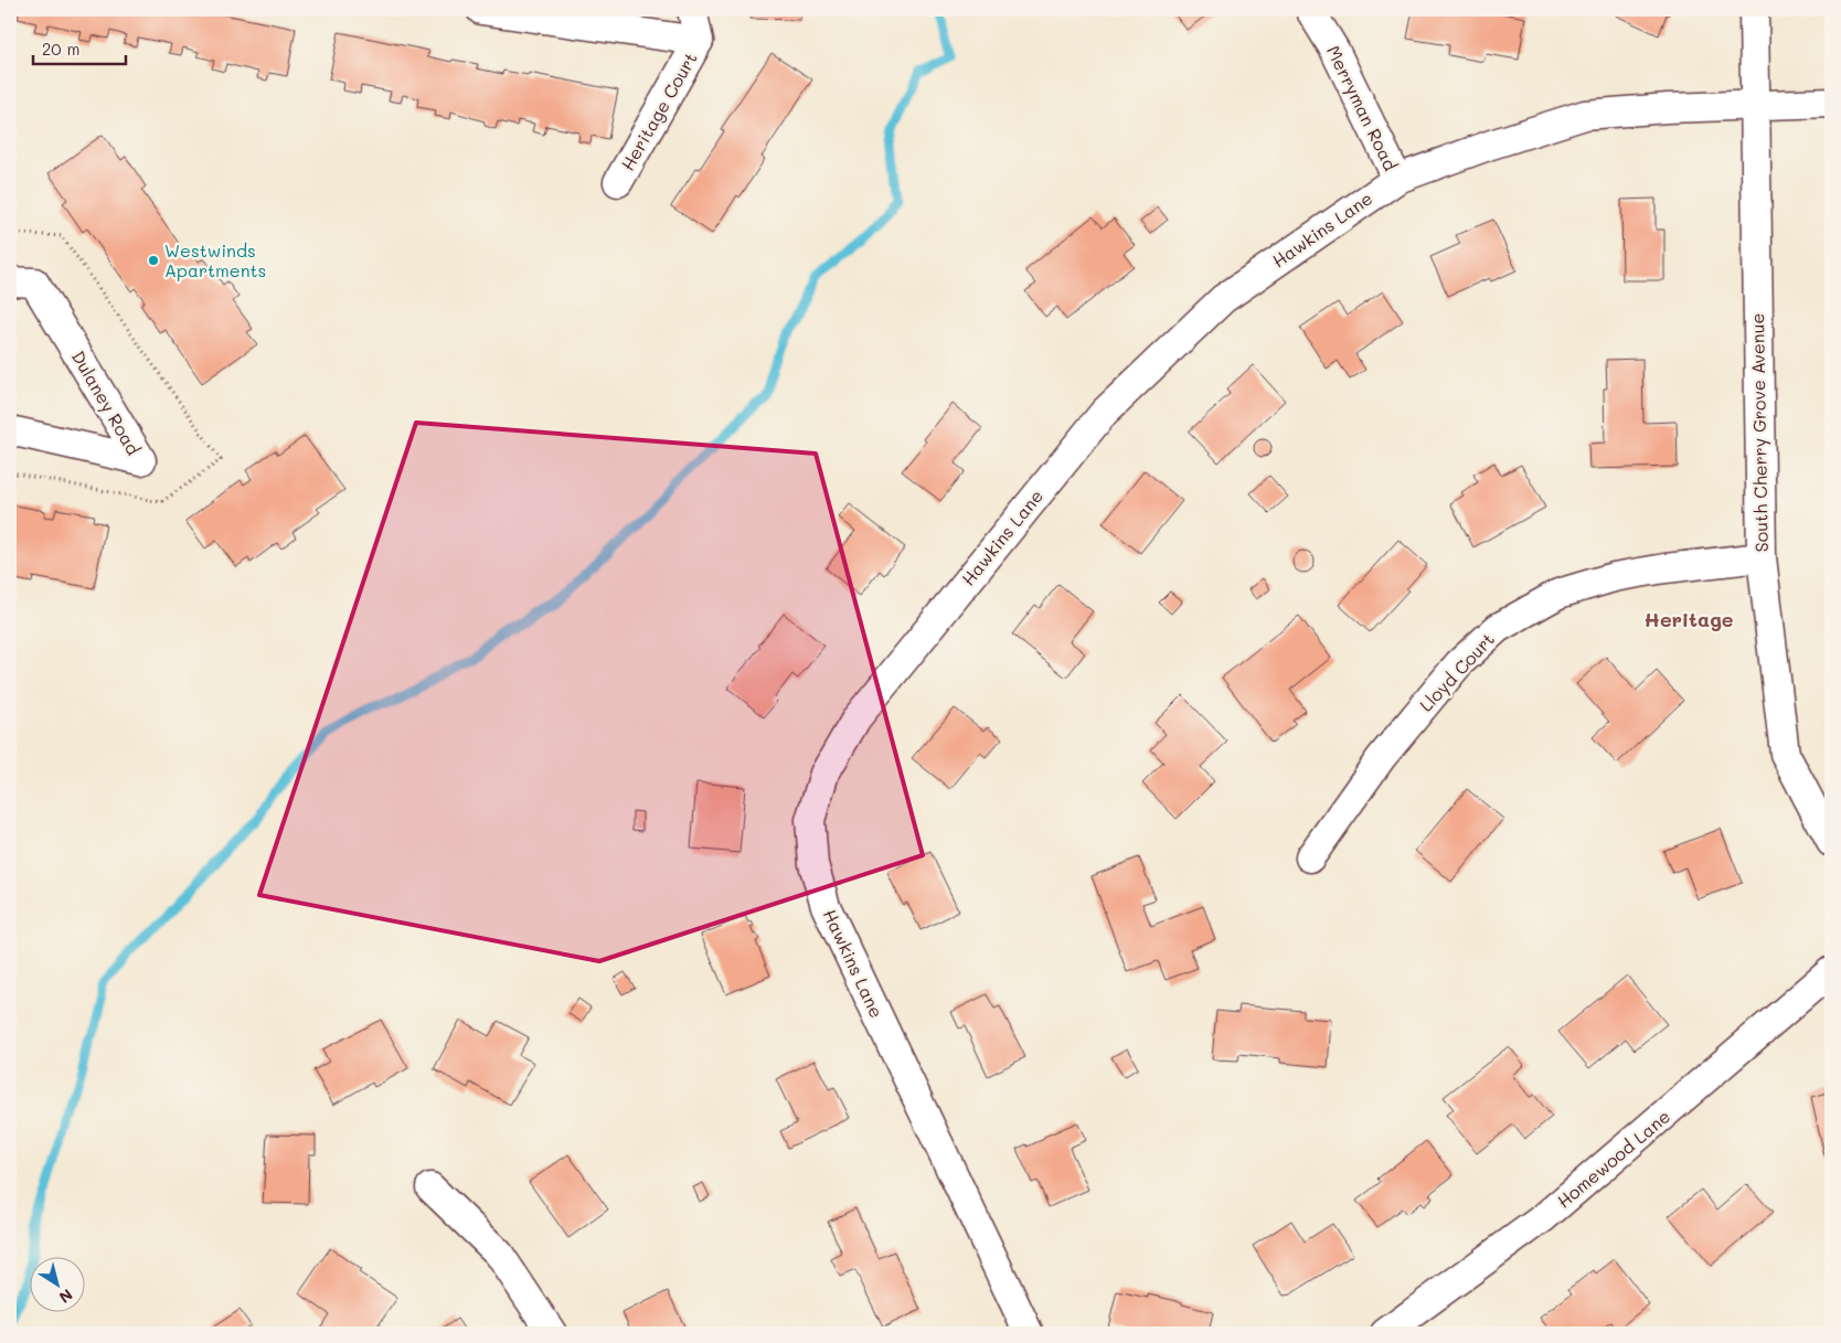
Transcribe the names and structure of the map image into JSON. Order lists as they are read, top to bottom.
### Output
{
  "streets": {
    "street": [
      "Merryman Road",
      "Heritage Court",
      "Hawkins Lane",
      "Dulaney Road",
      "South Cherry Grove Avenue",
      "Lloyd Court",
      "Homewood Lane"
    ]
  },
  "crossings": [
    ["Merryman Road", "Hawkins Lane"],
    ["Hawkins Lane", "South Cherry Grove Avenue"],
    ["South Cherry Grove Avenue", "Lloyd Court"]
  ],
  "districts": ["Heritage"],
  "places": ["Westwinds Apartments"],
  "scale_bar": "20 m",
  "north": "bottom right"
}
